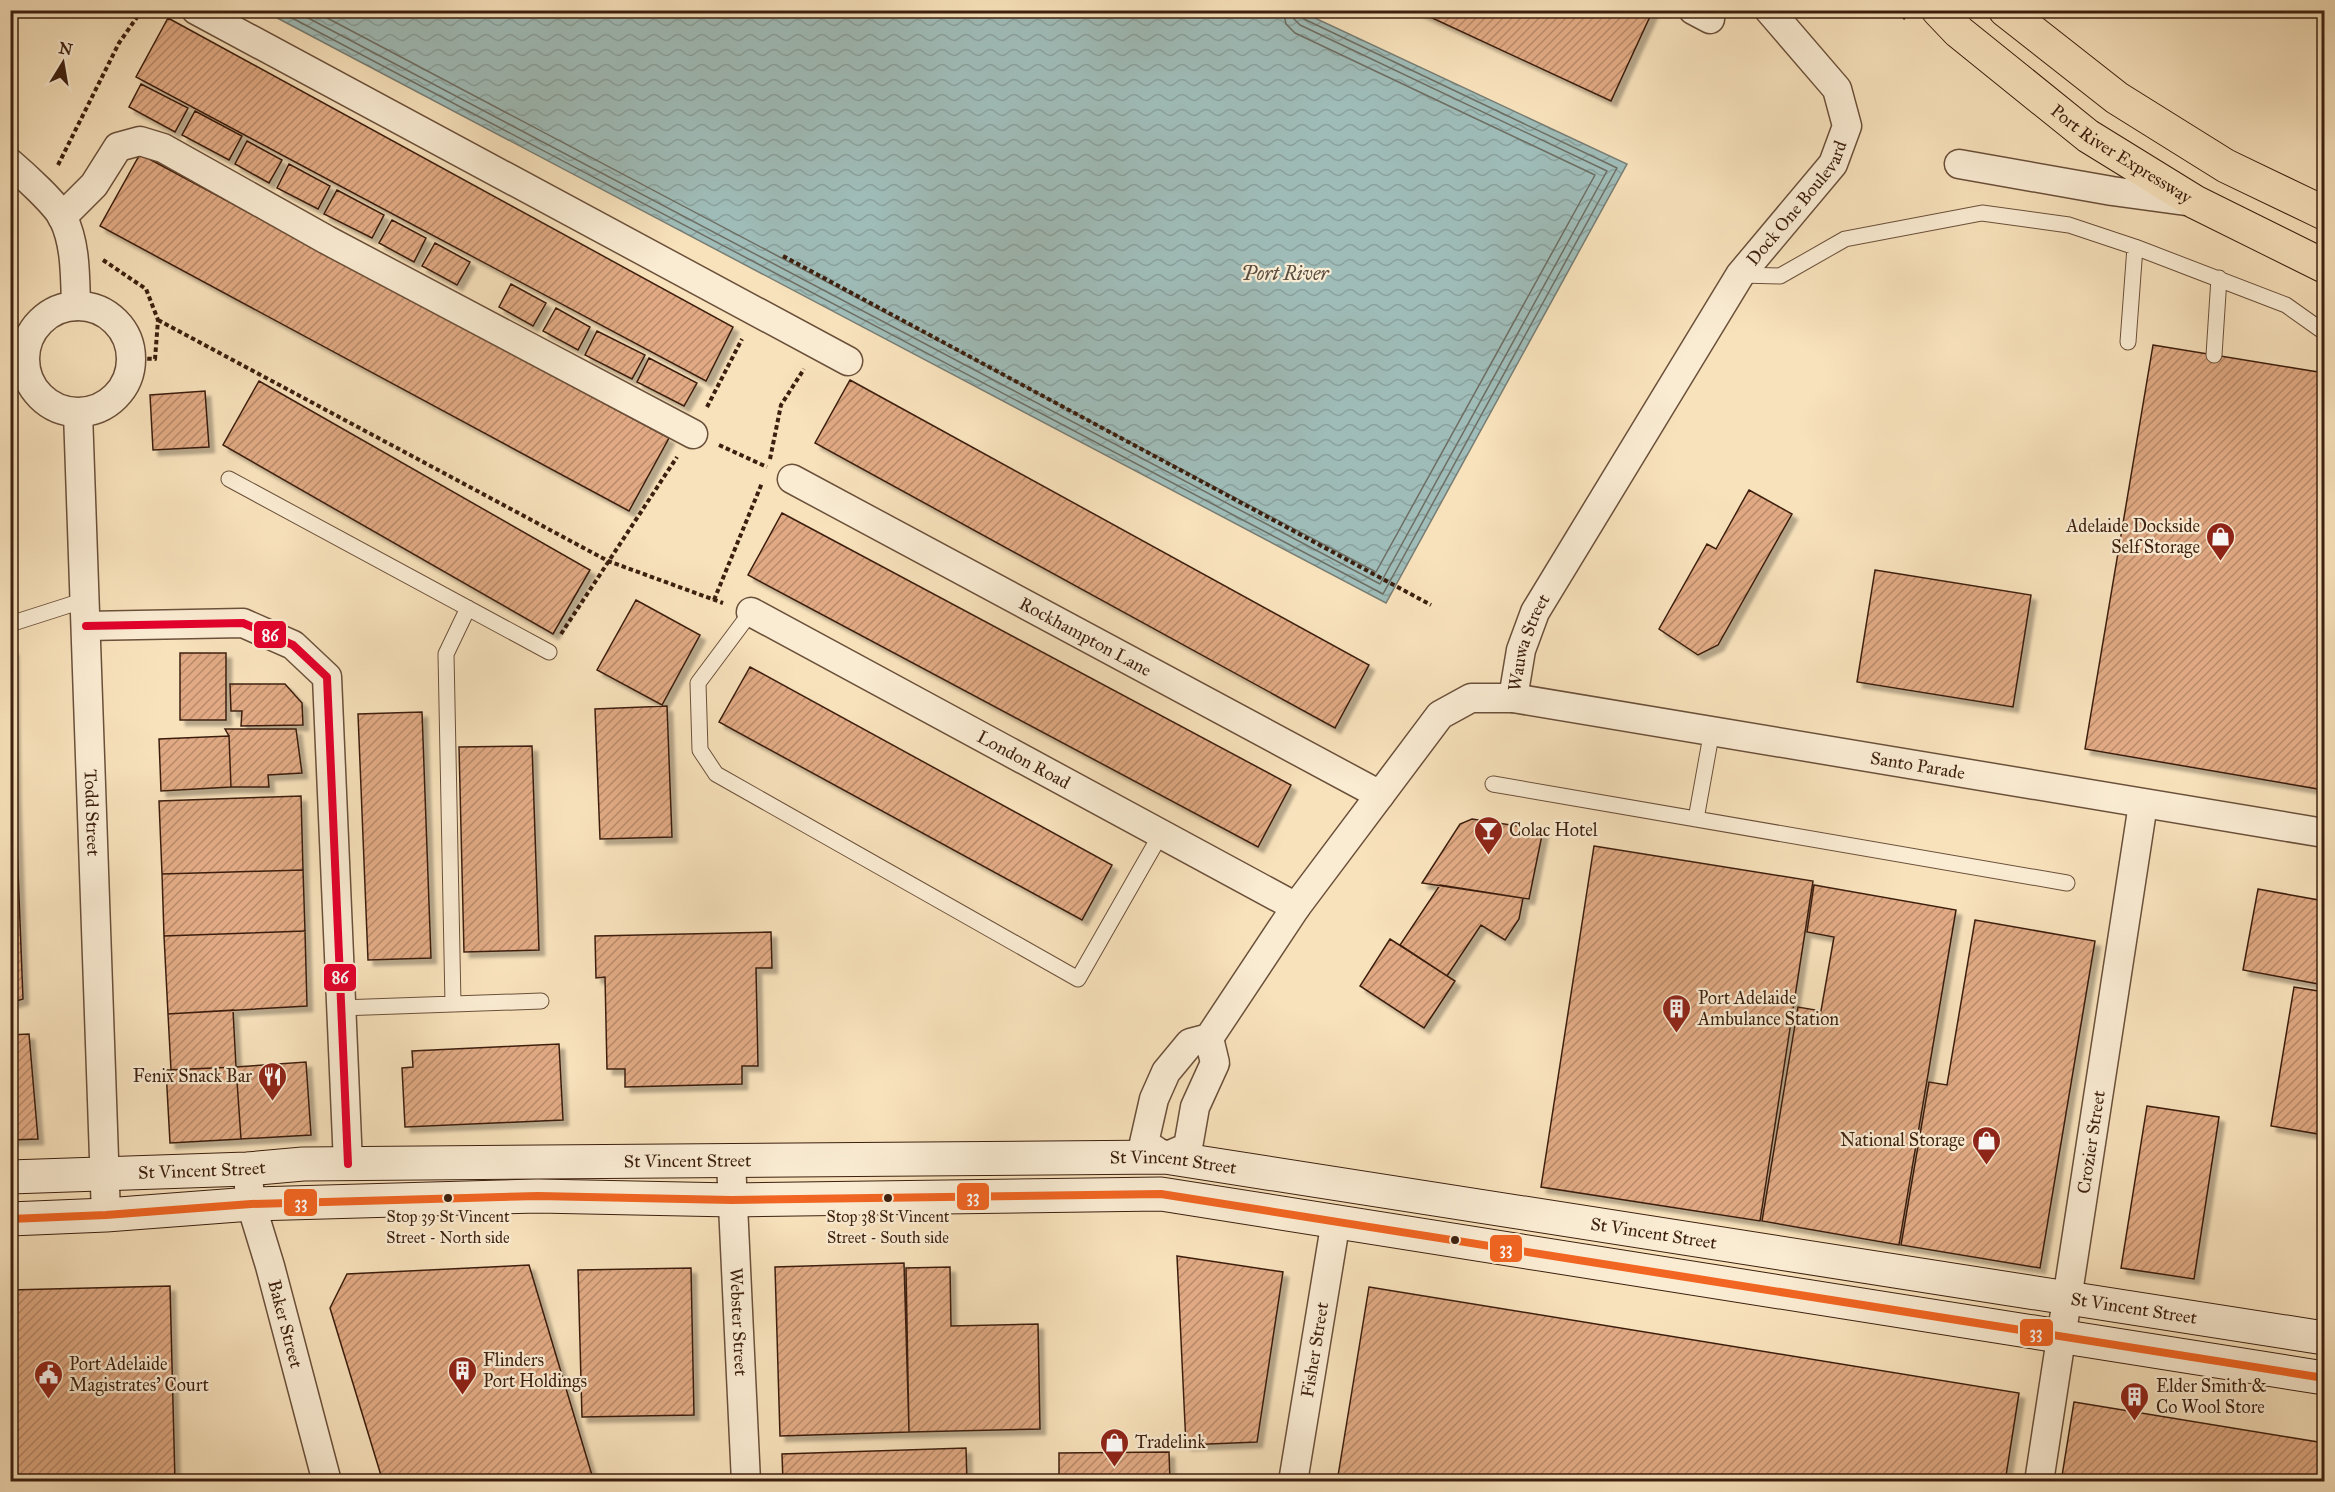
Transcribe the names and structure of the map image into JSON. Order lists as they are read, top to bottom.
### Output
{
  "streets": {
    "highway": ["Port River Expressway"],
    "main road": ["St Vincent Street"],
    "street": [
      "Dock One Boulevard",
      "Rockhampton Lane",
      "Wauwa Street",
      "London Road",
      "Santo Parade",
      "Todd Street",
      "Crozier Street",
      "Webster Street",
      "Baker Street",
      "Fisher Street"
    ]
  },
  "crossings": [
    ["Dock One Boulevard", "Wauwa Street"],
    ["Rockhampton Lane", "Wauwa Street"],
    ["Wauwa Street", "London Road"],
    ["Wauwa Street", "Santo Parade"],
    ["Santo Parade", "Crozier Street"],
    ["Todd Street", "St Vincent Street"],
    ["Crozier Street", "St Vincent Street"],
    ["St Vincent Street", "Webster Street"],
    ["St Vincent Street", "Baker Street"],
    ["St Vincent Street", "Fisher Street"]
  ],
  "water": ["Port River"],
  "places": {
    "shop": ["Adelaide Dockside Self Storage", "National Storage", "Tradelink"],
    "bar": ["Colac Hotel"],
    "building": ["Port Adelaide Ambulance Station", "Flinders Port Holdings", "Elder Smith & Co Wool Store"],
    "restaurant": ["Fenix Snack Bar"],
    "other": ["Stop 39 St Vincent Street - North side", "Stop 38 St Vincent Street - South side"],
    "public building": ["Port Adelaide Magistrates' Court"]
  },
  "lines": ["transit line 86", "transit line 33"],
  "north": "top"
}
